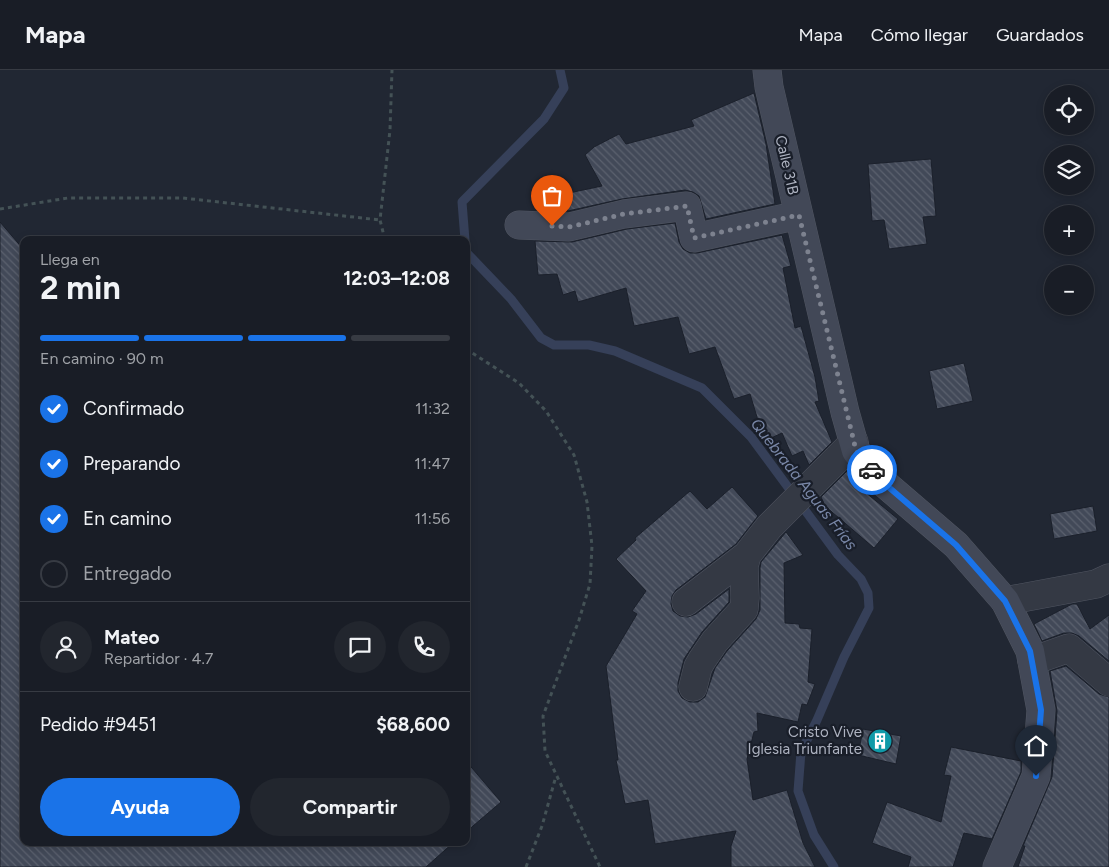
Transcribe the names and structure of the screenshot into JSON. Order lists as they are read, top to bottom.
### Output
{
  "streets": {
    "street": ["Calle 31B"]
  },
  "water": ["Quebrada Aguas Frías"],
  "places": {
    "building": ["Cristo Vive Iglesia Triunfante"]
  },
  "page": {
    "header": "Mapa",
    "nav": ["Mapa", "Cómo llegar", "Guardados"],
    "map_buttons": ["+", "−"],
    "heading": ["2 min", "Llega en", "12:03–12:08"],
    "panel": [
      "Mateo",
      "Repartidor · 4.7",
      "Pedido #9451",
      "$68,600"
    ],
    "bar": "En camino · 90 m",
    "list": [
      ["Confirmado", "11:32"],
      ["Preparando", "11:47"],
      ["En camino", "11:56"],
      "Entregado"
    ],
    "buttons": ["Ayuda", "Compartir"]
  }
}
